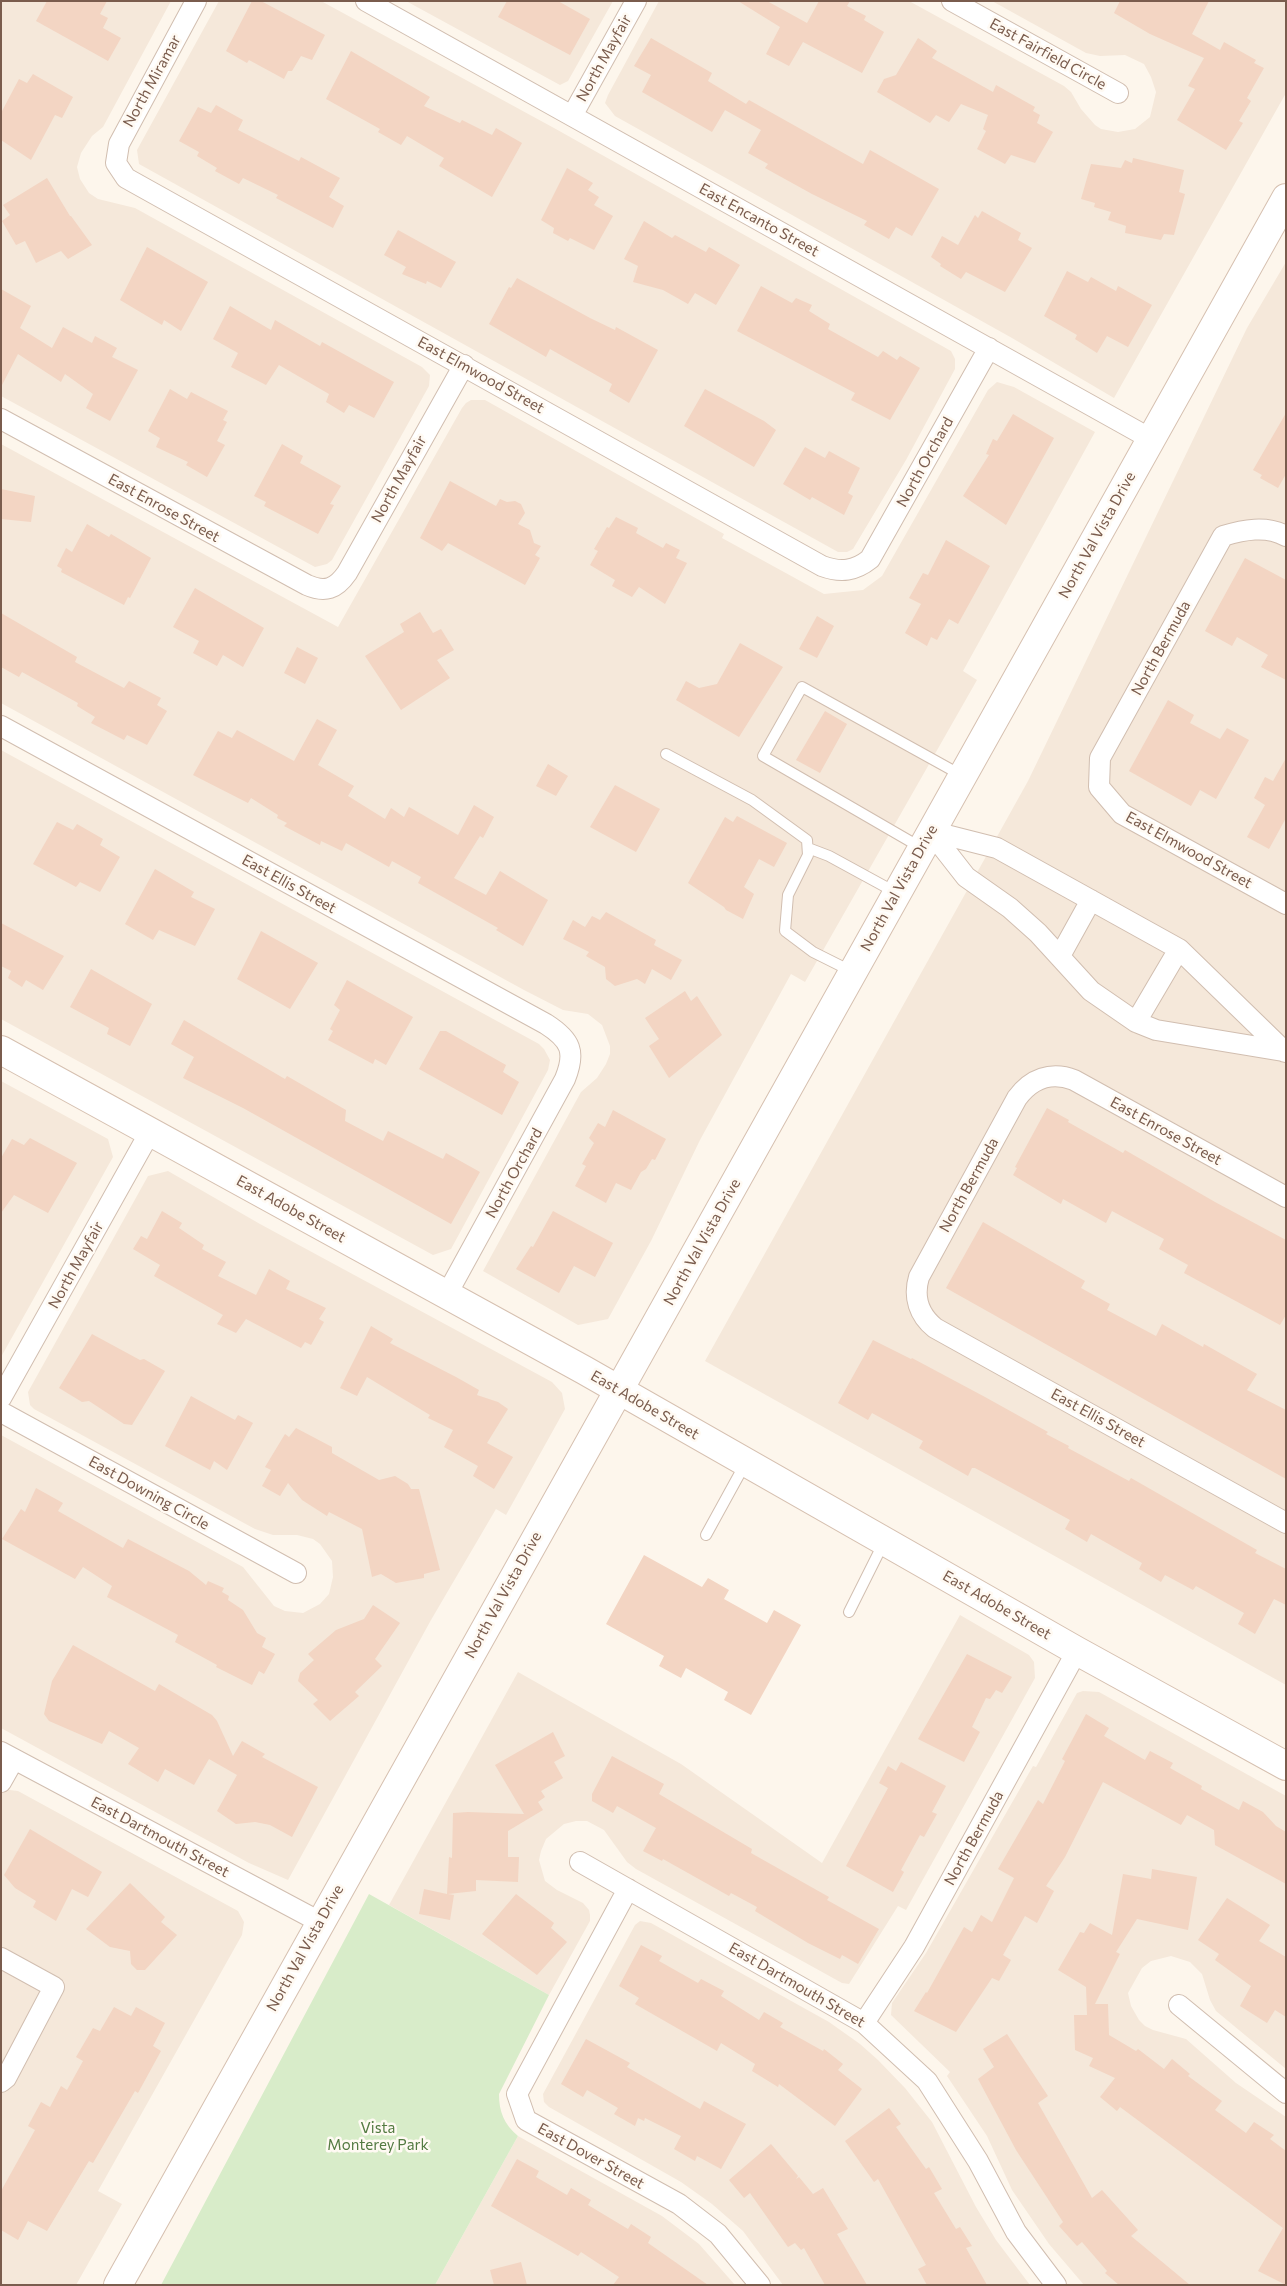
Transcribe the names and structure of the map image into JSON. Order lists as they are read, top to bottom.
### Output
{
  "streets": {
    "main road": ["North Val Vista Drive", "East Adobe Street"],
    "street": [
      "East Fairfield Circle",
      "North Mayfair",
      "North Miramar",
      "East Encanto Street",
      "East Elmwood Street",
      "North Orchard",
      "East Enrose Street",
      "North Bermuda",
      "East Ellis Street",
      "East Downing Circle",
      "East Dartmouth Street",
      "East Dover Street"
    ]
  },
  "crossings": [
    ["North Mayfair", "East Encanto Street"],
    ["North Mayfair", "East Elmwood Street"],
    ["North Mayfair", "East Enrose Street"],
    ["North Mayfair", "East Adobe Street"],
    ["North Miramar", "East Elmwood Street"],
    ["East Encanto Street", "North Orchard"],
    ["East Encanto Street", "North Val Vista Drive"],
    ["East Elmwood Street", "North Orchard"],
    ["East Elmwood Street", "North Bermuda"],
    ["North Orchard", "East Ellis Street"],
    ["North Orchard", "East Adobe Street"],
    ["East Enrose Street", "North Bermuda"],
    ["North Val Vista Drive", "East Adobe Street"],
    ["North Val Vista Drive", "East Dartmouth Street"],
    ["North Bermuda", "East Ellis Street"],
    ["North Bermuda", "East Adobe Street"],
    ["North Bermuda", "East Dartmouth Street"],
    ["East Dartmouth Street", "East Dover Street"]
  ],
  "parks": ["Vista Monterey Park"]
}
